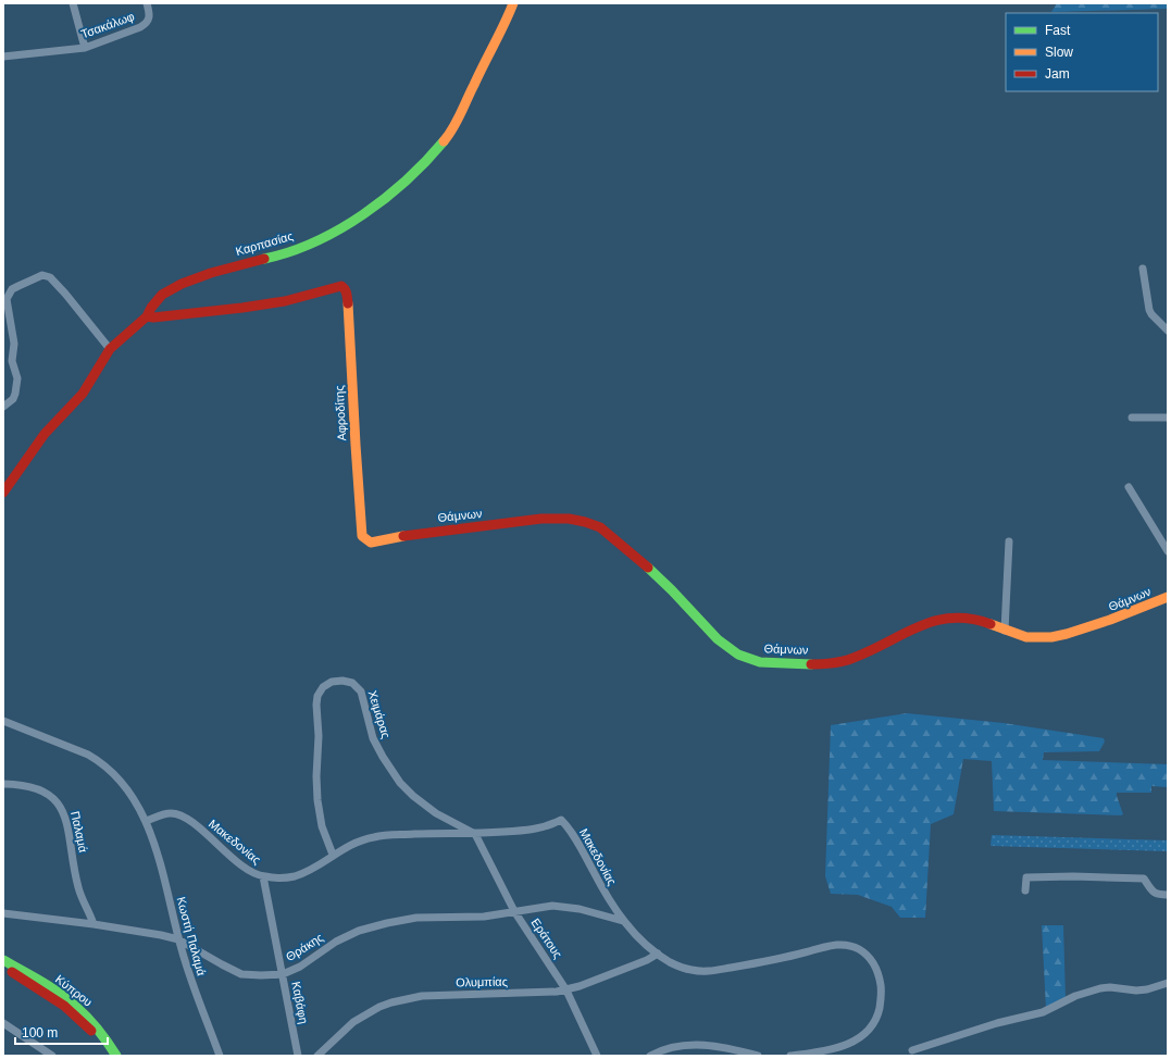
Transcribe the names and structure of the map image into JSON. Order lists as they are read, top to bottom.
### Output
{
  "streets": {
    "street": [
      "Τσακάλωφ",
      "Καρπασίας",
      "Αφροδίτης",
      "Θάμνων",
      "Χειμάρας",
      "Παλαμά",
      "Μακεδονίας",
      "Κωστή Παλαμά",
      "Εράτους",
      "Θράκης",
      "Ολυμπίας",
      "Κύπρου",
      "Καβάφη"
    ]
  },
  "crossings": [
    ["Καρπασίας", "Αφροδίτης"],
    ["Αφροδίτης", "Θάμνων"],
    ["Χειμάρας", "Μακεδονίας"],
    ["Χειμάρας", "Εράτους"],
    ["Παλαμά", "Θράκης"],
    ["Μακεδονίας", "Κωστή Παλαμά"],
    ["Μακεδονίας", "Εράτους"],
    ["Μακεδονίας", "Θράκης"],
    ["Μακεδονίας", "Ολυμπίας"],
    ["Μακεδονίας", "Καβάφη"],
    ["Κωστή Παλαμά", "Θράκης"],
    ["Εράτους", "Θράκης"],
    ["Εράτους", "Ολυμπίας"],
    ["Θράκης", "Καβάφη"]
  ],
  "legend": ["Fast", "Slow", "Jam"],
  "scale_bar": "100 m"
}
